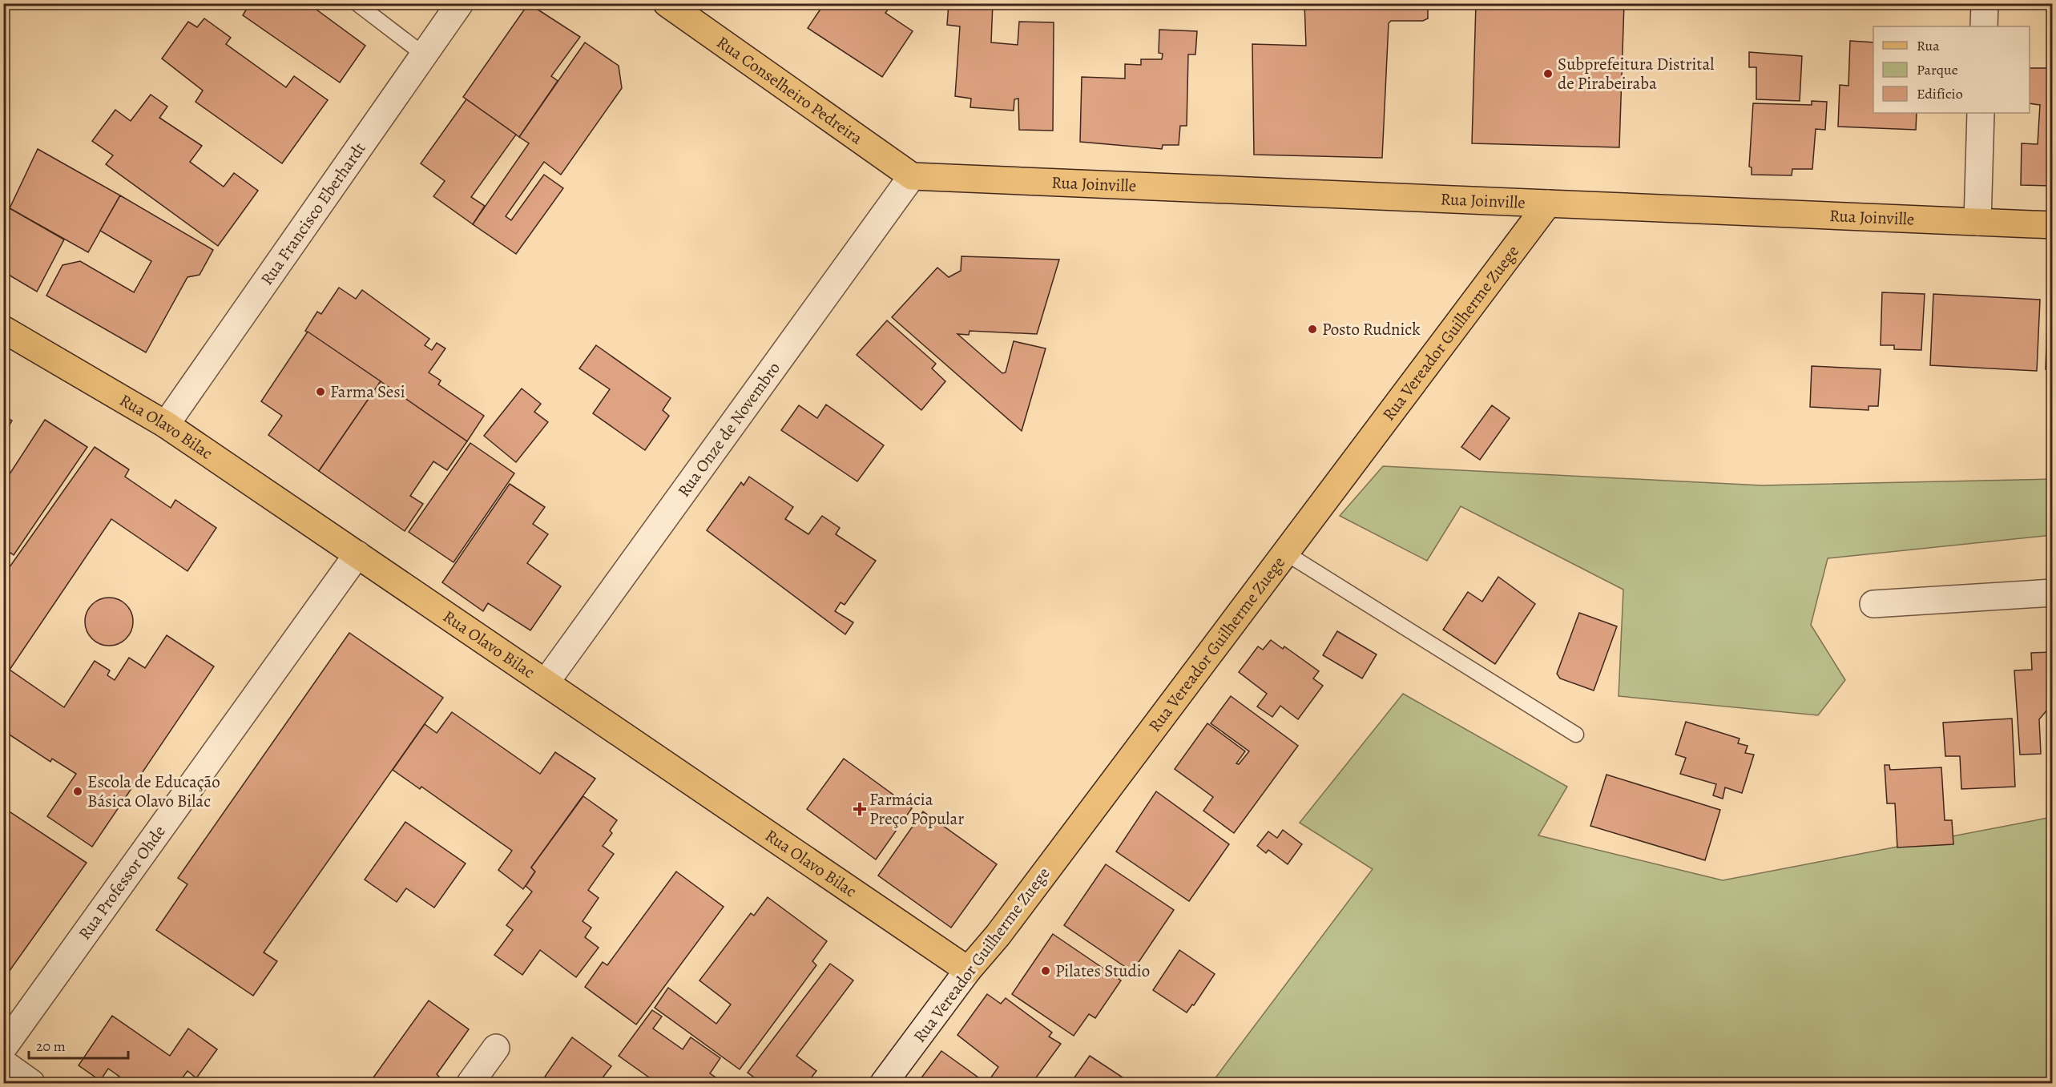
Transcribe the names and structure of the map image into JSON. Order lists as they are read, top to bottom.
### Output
{
  "streets": {
    "main road": [
      "Rua Conselheiro Pedreira",
      "Rua Joinville",
      "Rua Vereador Guilherme Zuege",
      "Rua Olavo Bilac"
    ],
    "street": ["Rua Francisco Eberhardt", "Rua Onze de Novembro", "Rua Professor Ohde"]
  },
  "crossings": [
    ["Rua Conselheiro Pedreira", "Rua Joinville"],
    ["Rua Conselheiro Pedreira", "Rua Onze de Novembro"],
    ["Rua Joinville", "Rua Vereador Guilherme Zuege"],
    ["Rua Joinville", "Rua Onze de Novembro"],
    ["Rua Francisco Eberhardt", "Rua Olavo Bilac"],
    ["Rua Vereador Guilherme Zuege", "Rua Olavo Bilac"],
    ["Rua Olavo Bilac", "Rua Onze de Novembro"],
    ["Rua Olavo Bilac", "Rua Professor Ohde"]
  ],
  "places": {
    "other": [
      "Subprefeitura Distrital de Pirabeiraba",
      "Posto Rudnick",
      "Farma Sesi",
      "Escola de Educação Básica Olavo Bilac",
      "Pilates Studio"
    ],
    "health": ["Farmácia Preço Popular"]
  },
  "legend": ["Rua", "Parque", "Edifício"],
  "scale_bar": "20 m"
}
